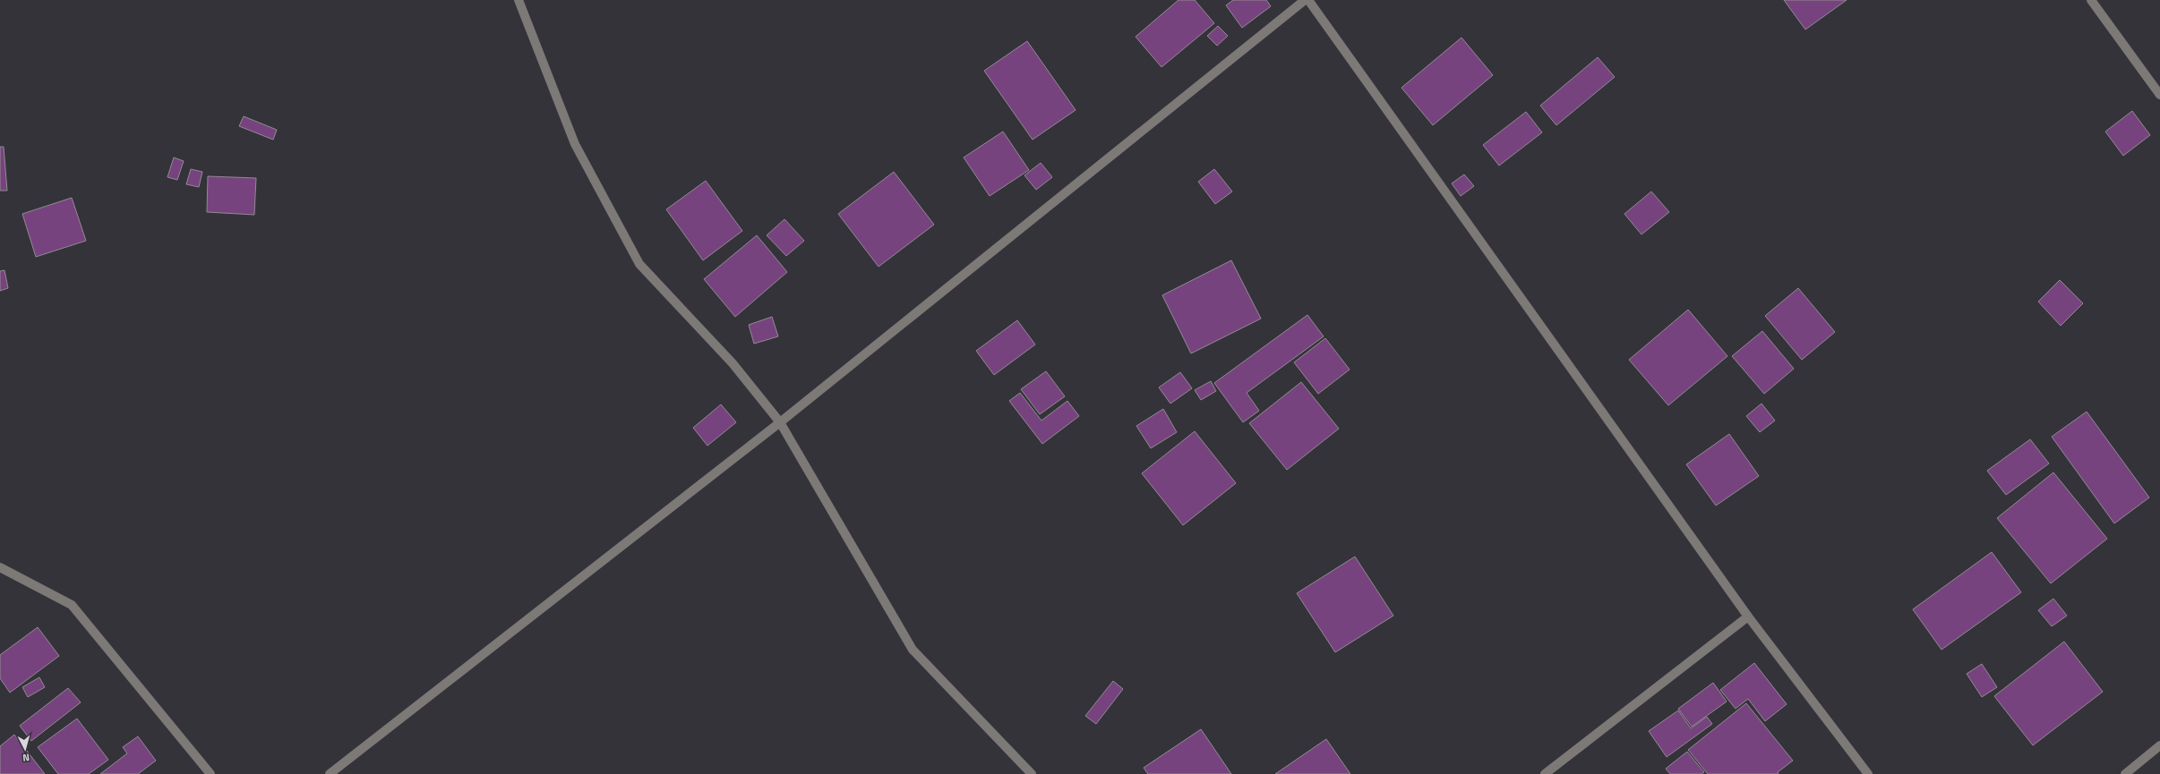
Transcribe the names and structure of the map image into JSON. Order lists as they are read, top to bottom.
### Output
{
  "north": "bottom"
}
